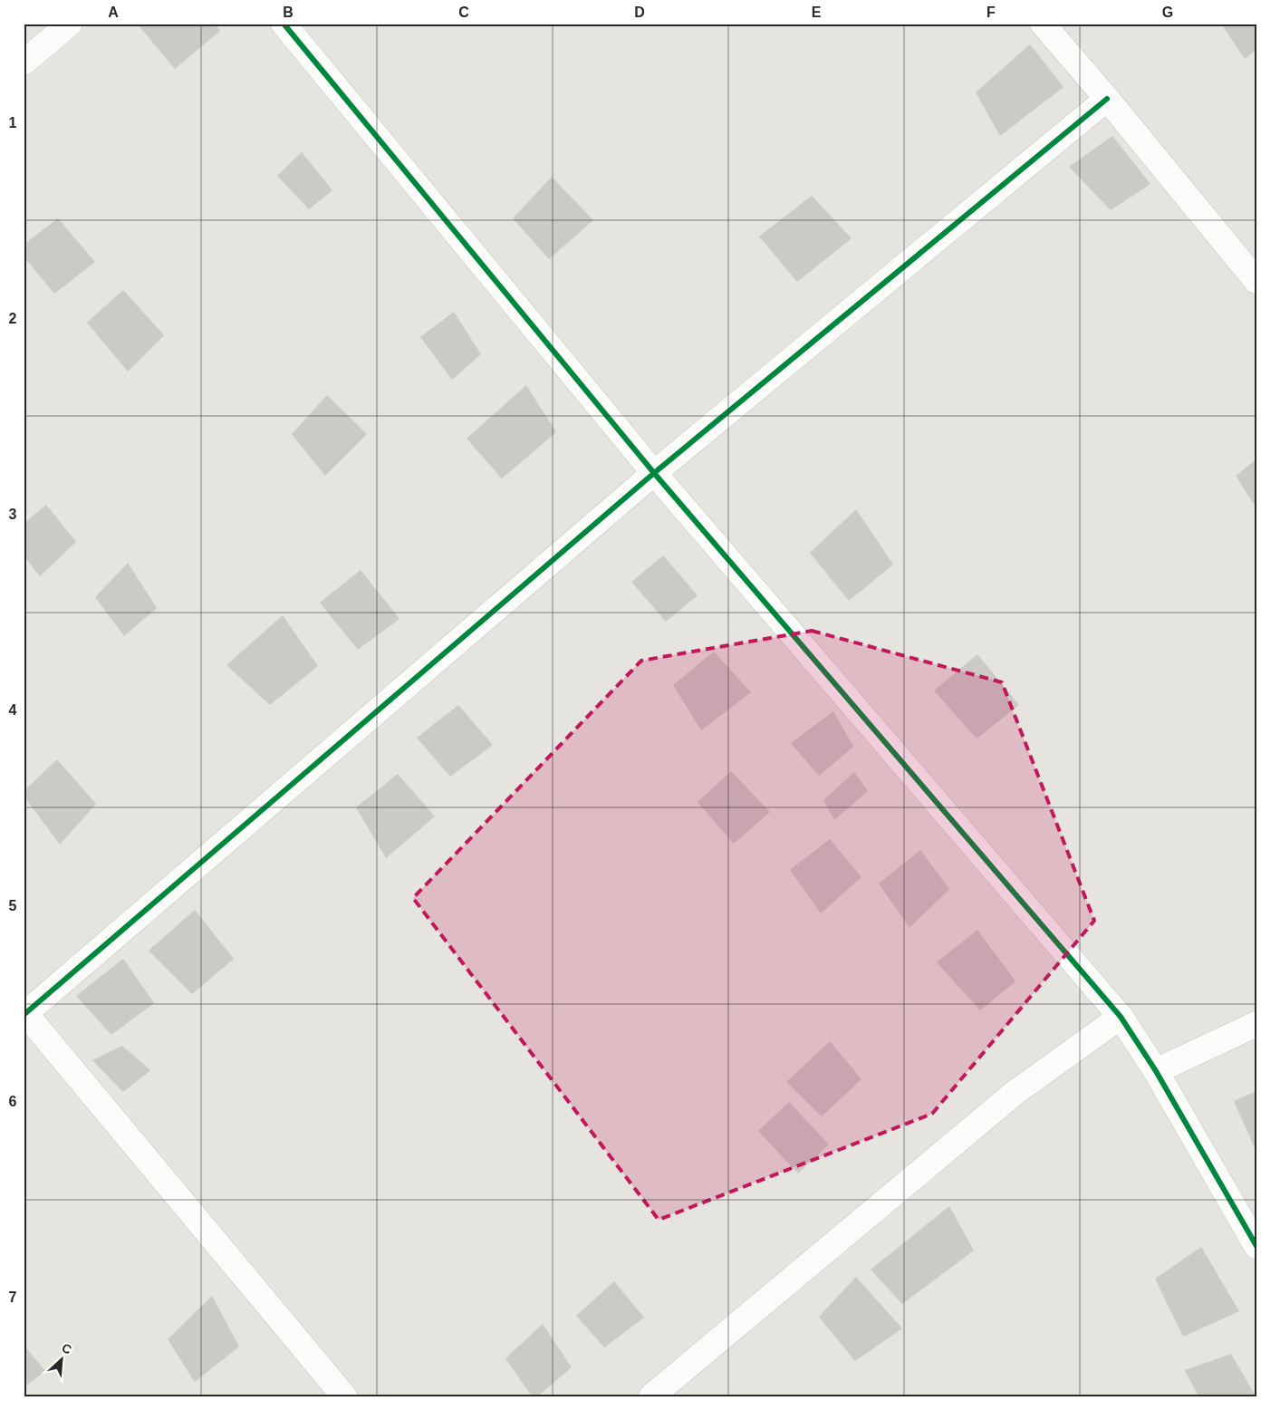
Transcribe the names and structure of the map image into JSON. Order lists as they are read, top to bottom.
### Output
{
  "north": "top right",
  "grid": {
    "columns": [
      "A",
      "B",
      "C",
      "D",
      "E",
      "F",
      "G"
    ],
    "rows": [
      "1",
      "2",
      "3",
      "4",
      "5",
      "6",
      "7"
    ]
  }
}
